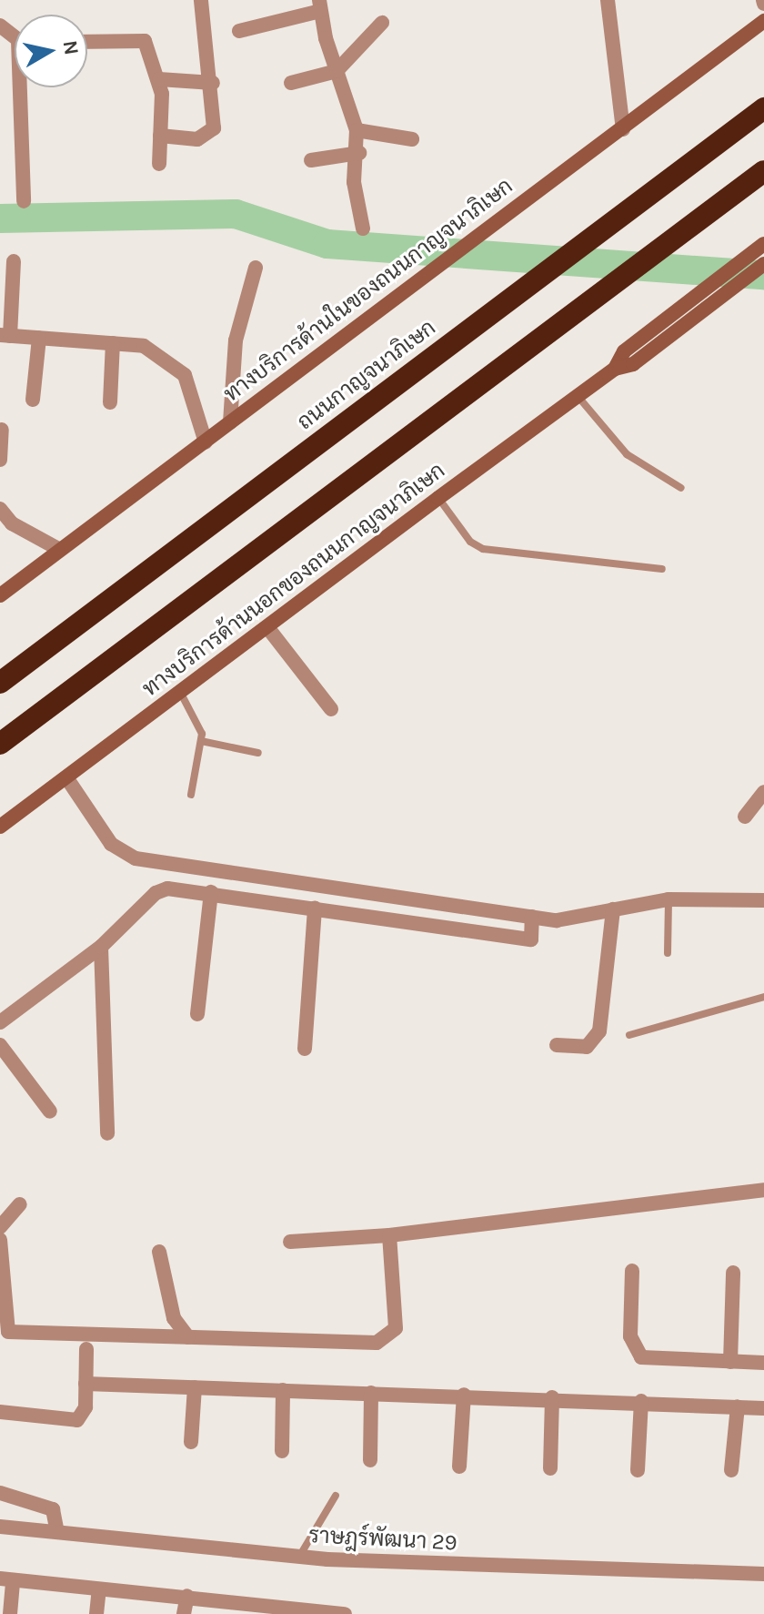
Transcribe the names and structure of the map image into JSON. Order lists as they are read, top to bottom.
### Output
{
  "streets": {
    "highway": ["ถนนกาญจนาภิเษก"],
    "main road": ["ทางบริการด้านในของถนนกาญจนาภิเษก", "ทางบริการด้านนอกของถนนกาญจนาภิเษก"],
    "street": ["ราษฎร์พัฒนา 29"]
  },
  "north": "right"
}
